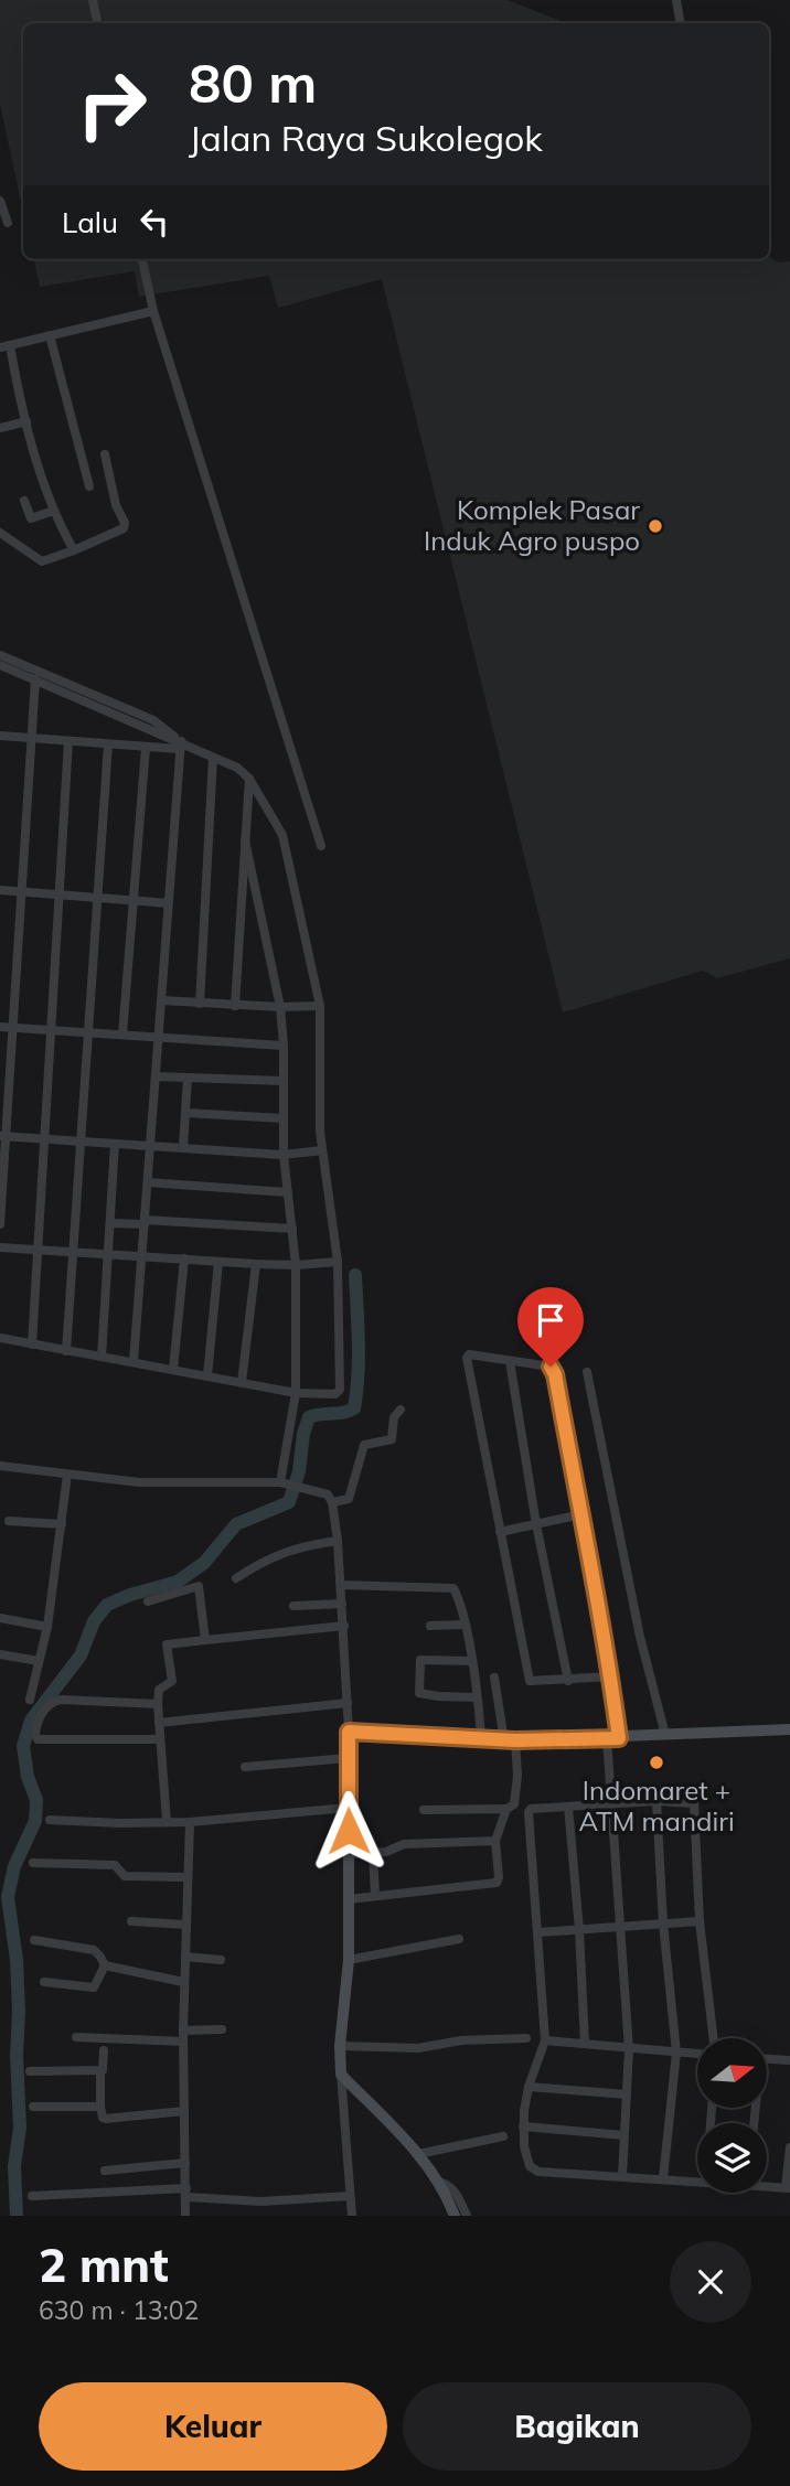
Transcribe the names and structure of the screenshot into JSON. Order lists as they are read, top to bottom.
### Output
{
  "places": ["Komplek Pasar Induk Agro puspo", "Indomaret + ATM mandiri"],
  "north": "right",
  "page": {
    "turn": ["80 m", "Jalan Raya Sukolegok"],
    "then": "Lalu",
    "heading": ["2 mnt", "630 m · 13:02"],
    "buttons": ["Keluar", "Bagikan"]
  }
}
